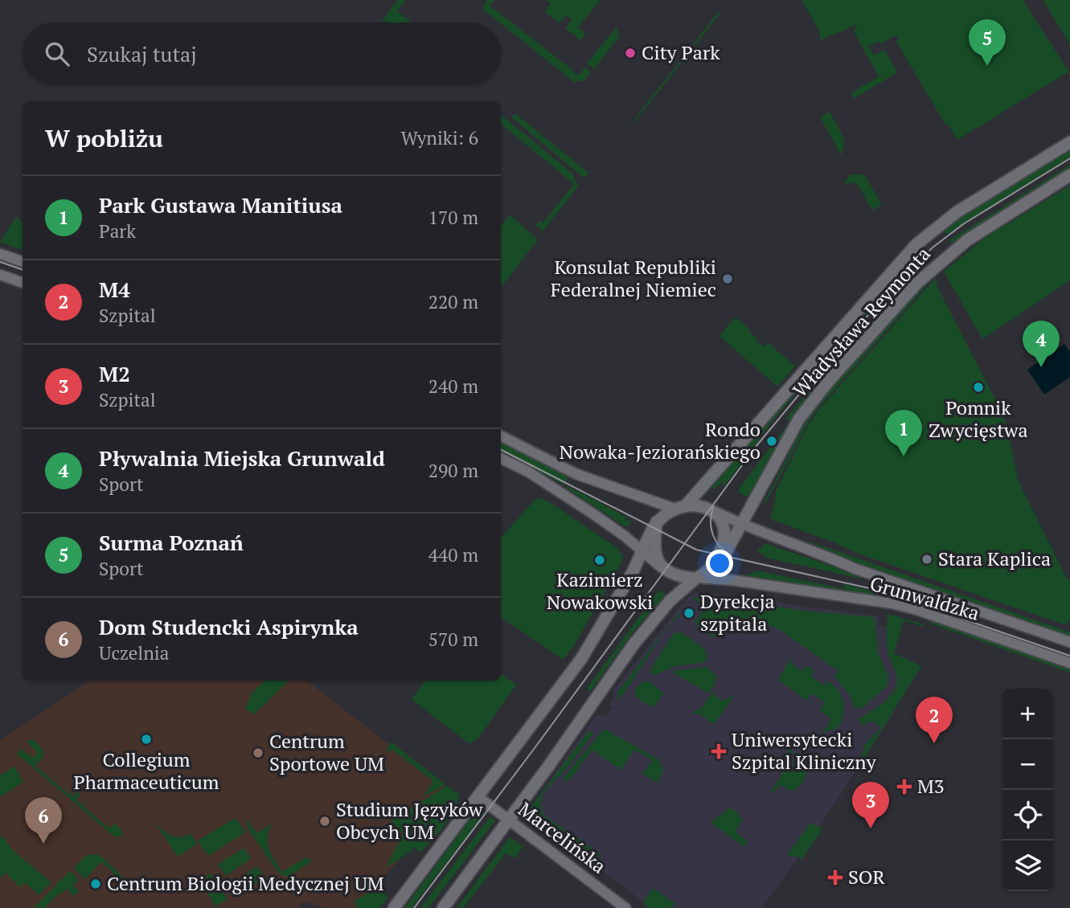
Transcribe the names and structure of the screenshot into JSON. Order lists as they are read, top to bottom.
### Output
{
  "streets": {
    "main road": ["Władysława Reymonta"],
    "street": ["Grunwaldzka", "Marcelińska"]
  },
  "crossings": [
    ["Władysława Reymonta", "Grunwaldzka"]
  ],
  "places": {
    "other": [
      "City Park",
      "Konsulat Republiki Federalnej Niemiec",
      "Pomnik Zwycięstwa",
      "Rondo Nowaka-Jeziorańskiego",
      "Stara Kaplica",
      "Kazimierz Nowakowski",
      "Dyrekcja szpitala",
      "Collegium Pharmaceuticum",
      "Centrum Sportowe UM",
      "Studium Języków Obcych UM",
      "Centrum Biologii Medycznej UM"
    ],
    "health": ["Uniwersytecki Szpital Kliniczny", "M3", "SOR"]
  },
  "page": {
    "pins": [
      "5",
      "4",
      "1",
      "2",
      "3",
      "6"
    ],
    "search": "Szukaj tutaj",
    "heading": ["W pobliżu", "Wyniki: 6"],
    "list": [
      {
        "mark": "1",
        "name": "Park Gustawa Manitiusa",
        "note": "Park",
        "value": "170 m"
      },
      {
        "mark": "2",
        "name": "M4",
        "note": "Szpital",
        "value": "220 m"
      },
      {
        "mark": "3",
        "name": "M2",
        "note": "Szpital",
        "value": "240 m"
      },
      {
        "mark": "4",
        "name": "Pływalnia Miejska Grunwald",
        "note": "Sport",
        "value": "290 m"
      },
      {
        "mark": "5",
        "name": "Surma Poznań",
        "note": "Sport",
        "value": "440 m"
      },
      {
        "mark": "6",
        "name": "Dom Studencki Aspirynka",
        "note": "Uczelnia",
        "value": "570 m"
      }
    ],
    "map_buttons": ["+", "−"]
  }
}
